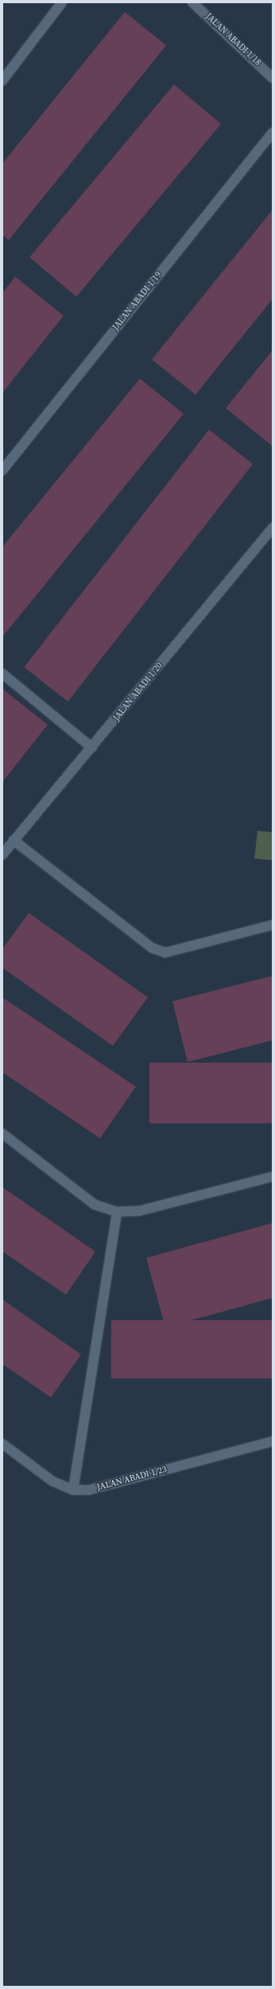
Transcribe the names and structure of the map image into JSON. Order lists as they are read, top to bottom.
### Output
{
  "streets": {
    "street": [
      "JALAN ABADI 1/18",
      "JALAN ABADI 1/19",
      "JALAN ABADI 1/20",
      "JALAN ABADI 1/23"
    ]
  }
}
